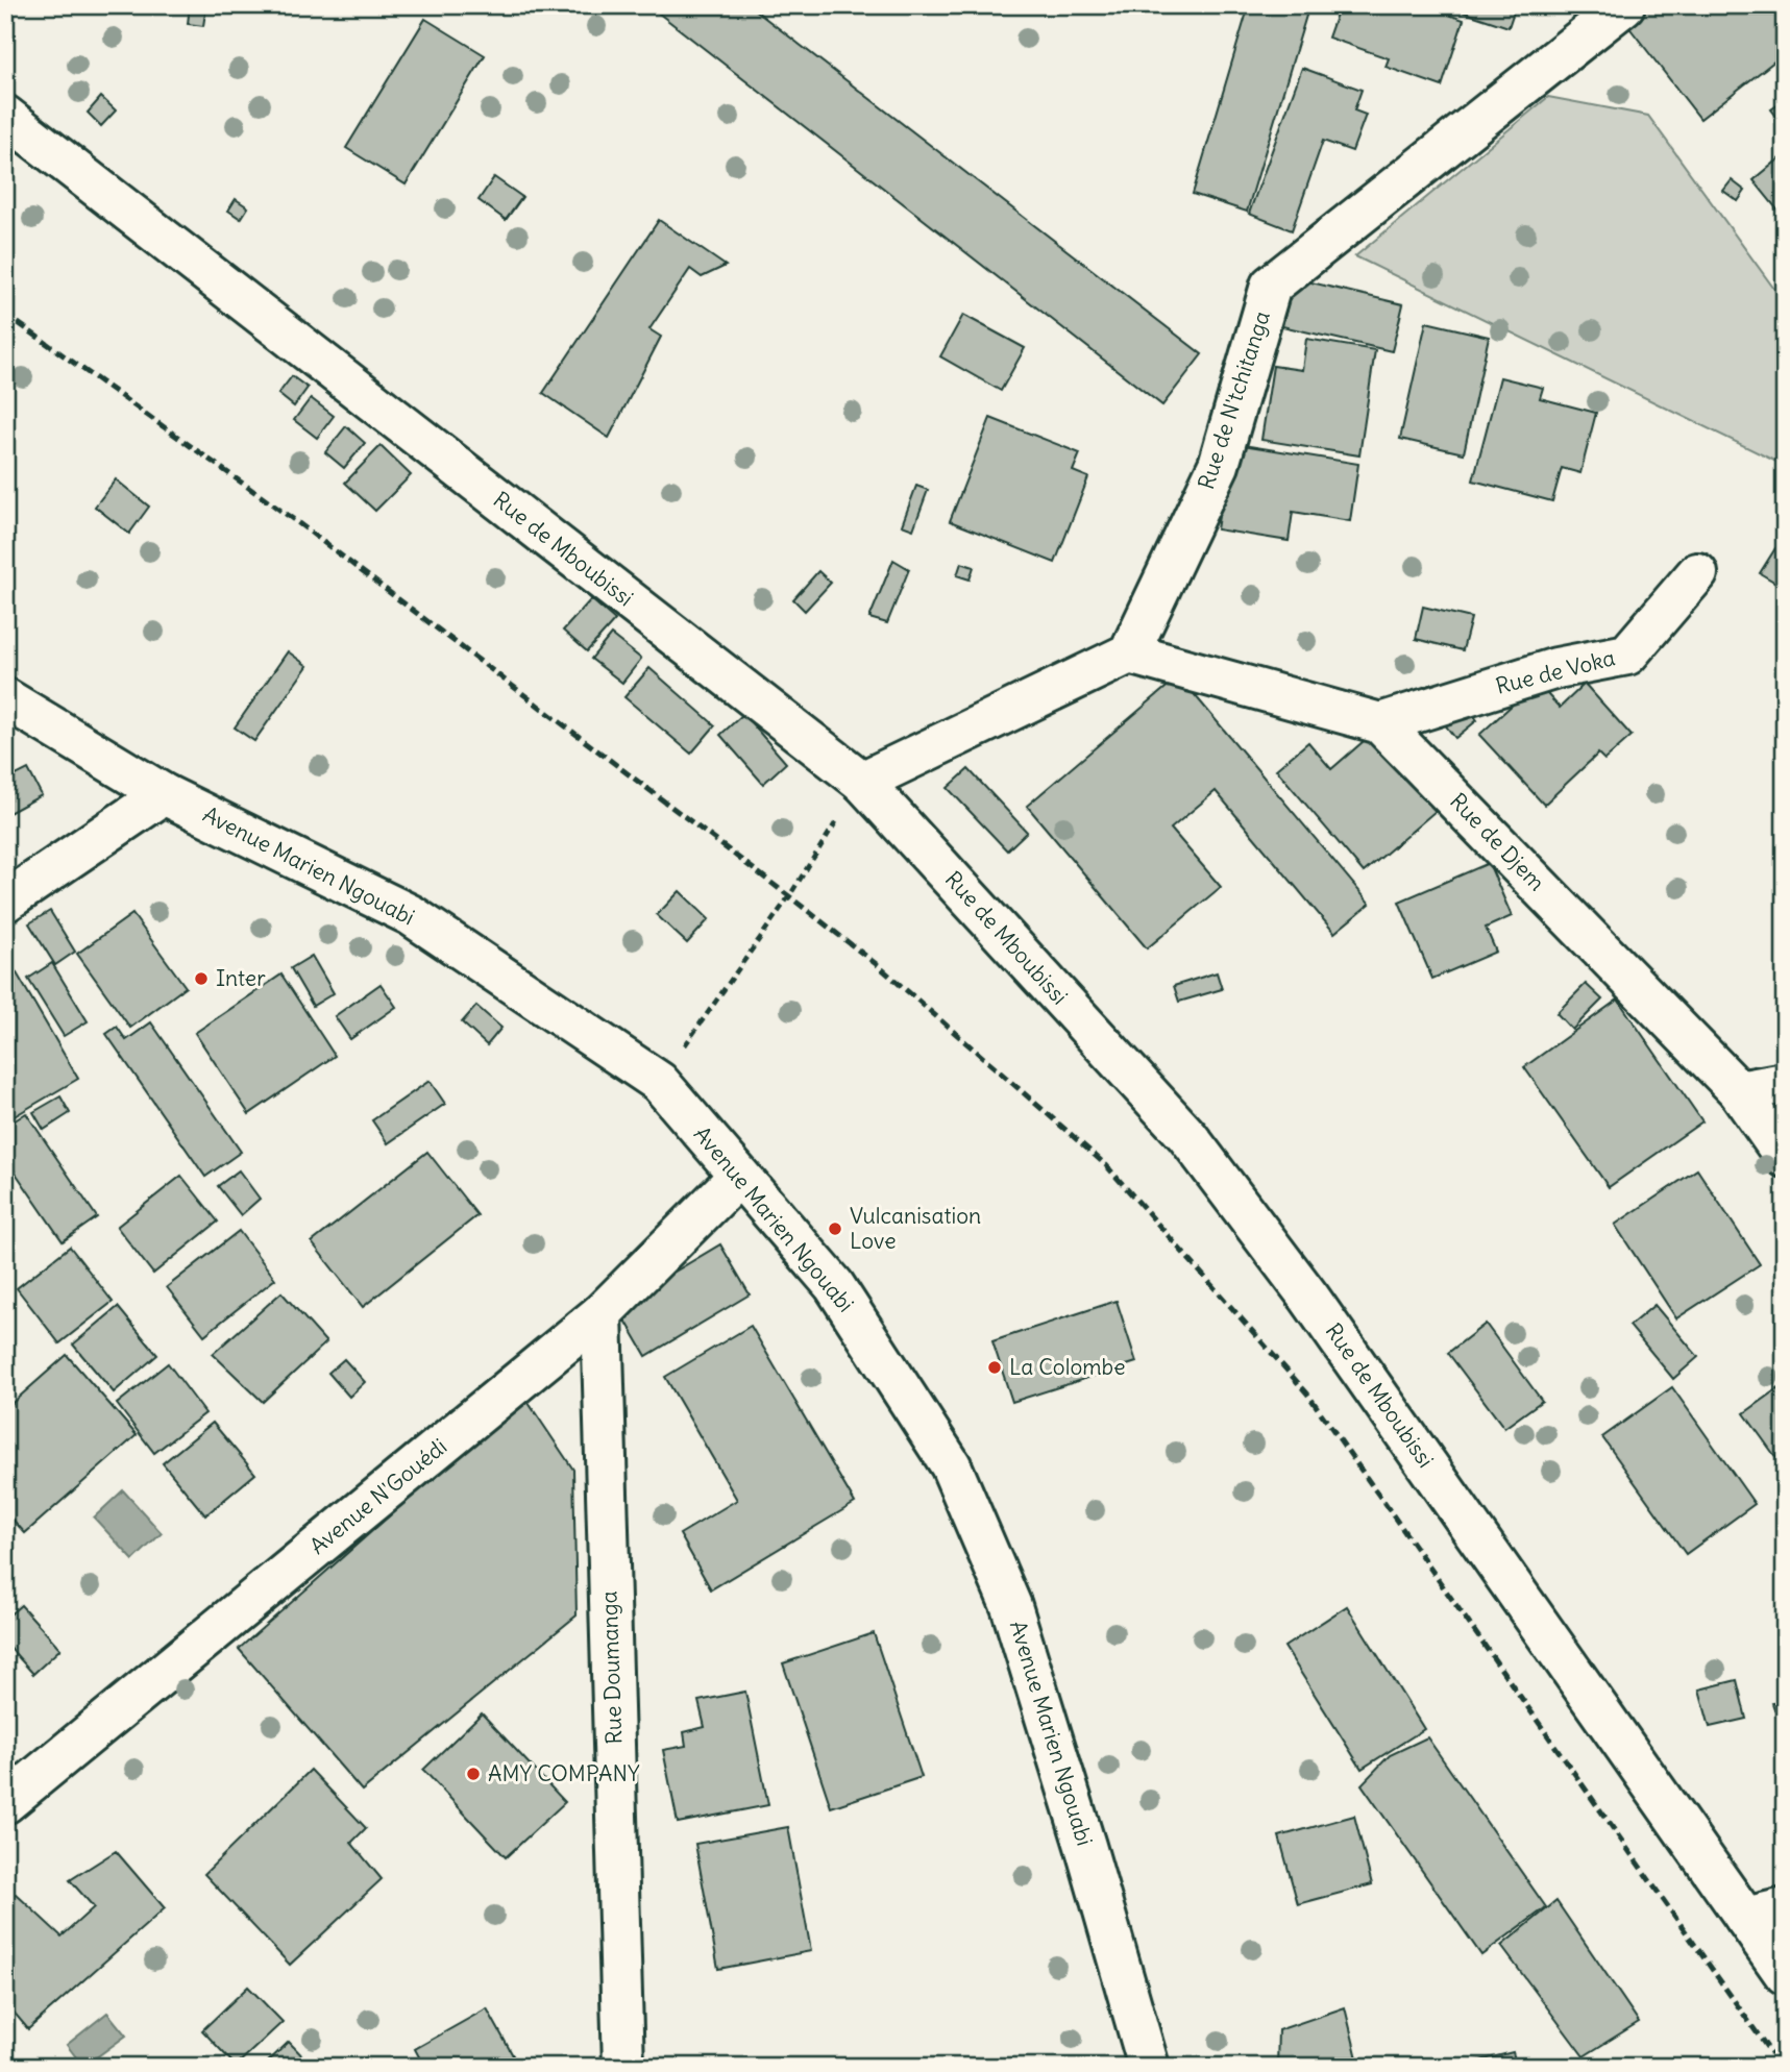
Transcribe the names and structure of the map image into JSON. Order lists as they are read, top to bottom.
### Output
{
  "streets": {
    "street": [
      "Rue de N'tchitanga",
      "Rue de Mboubissi",
      "Rue de Voka",
      "Rue de Djem",
      "Avenue Marien Ngouabi",
      "Avenue N'Gouédi",
      "Rue Doumanga"
    ]
  },
  "crossings": [
    ["Rue de Voka", "Rue de Djem"],
    ["Avenue Marien Ngouabi", "Avenue N'Gouédi"],
    ["Avenue N'Gouédi", "Rue Doumanga"]
  ],
  "places": [
    "Inter",
    "Vulcanisation Love",
    "La Colombe",
    "AMY COMPANY"
  ]
}
